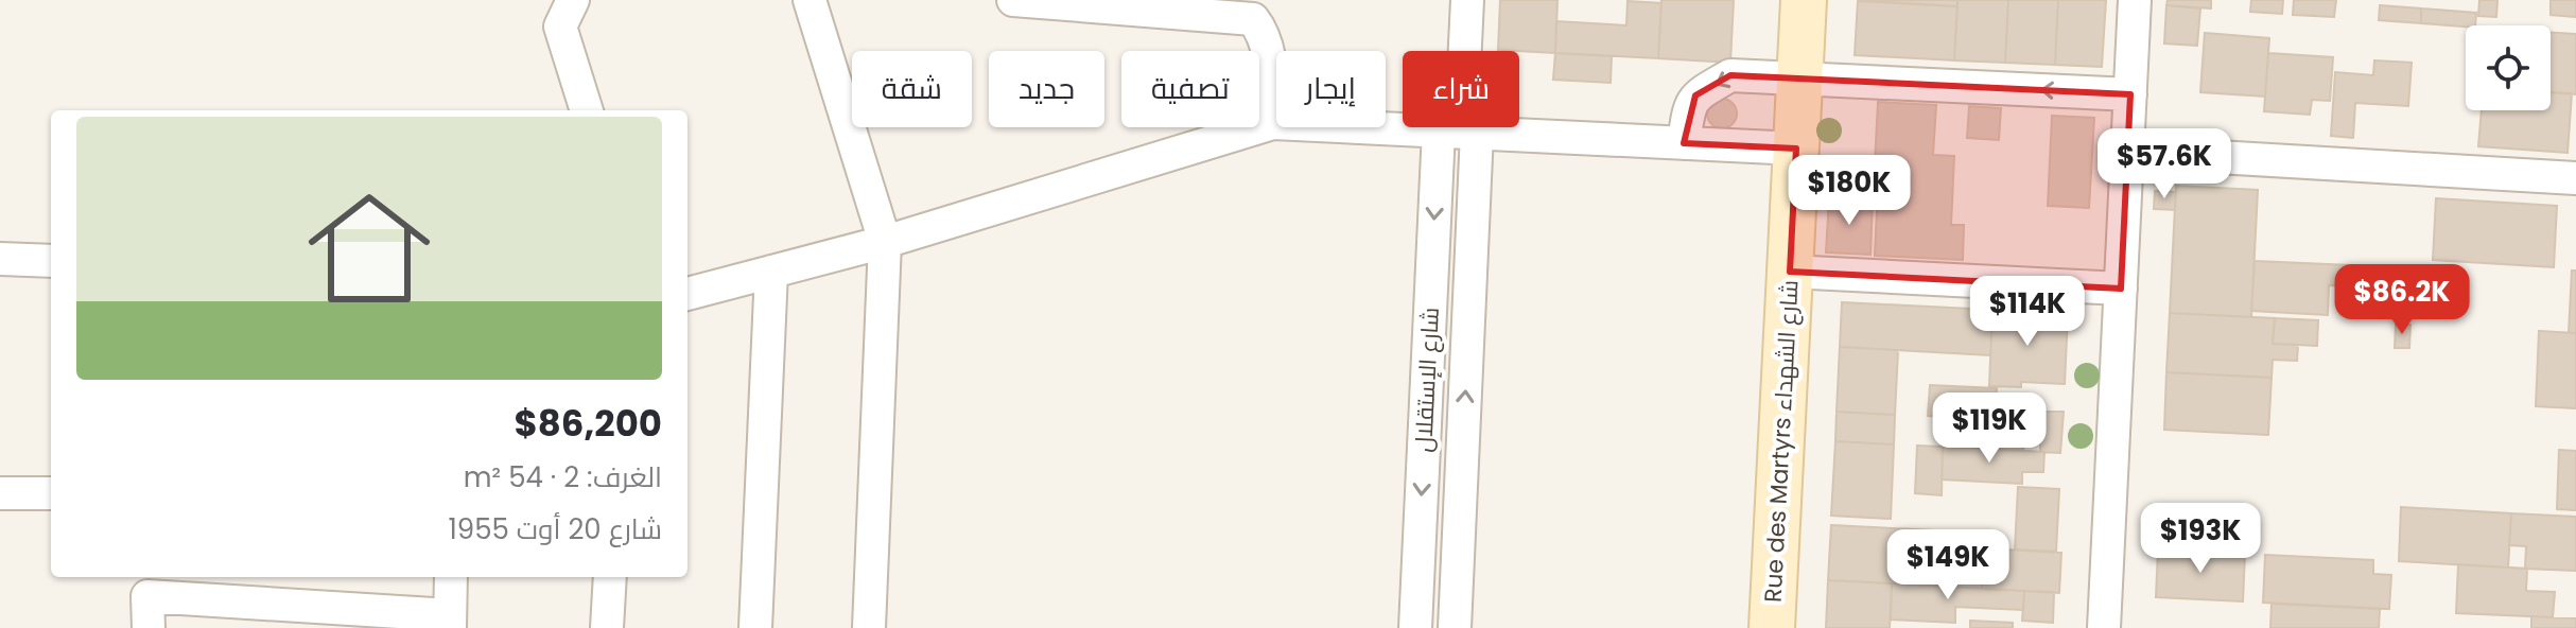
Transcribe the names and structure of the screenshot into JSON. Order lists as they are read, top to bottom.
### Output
{
  "streets": {
    "main road": ["Rue des Martyrs شارع الشهداء"],
    "street": ["شارع الإستقلال"]
  },
  "page": {
    "chip": [
      "شراء",
      "إيجار",
      "تصفية",
      "جديد",
      "شقة"
    ],
    "list": [
      {
        "name": "$86,200",
        "note": "الغرف: 2 · 54 m² · شارع 20 أوت 1955"
      }
    ],
    "price": [
      "$57.6K",
      "$180K",
      "$86.2K",
      "$114K",
      "$119K",
      "$193K",
      "$149K"
    ]
  }
}
